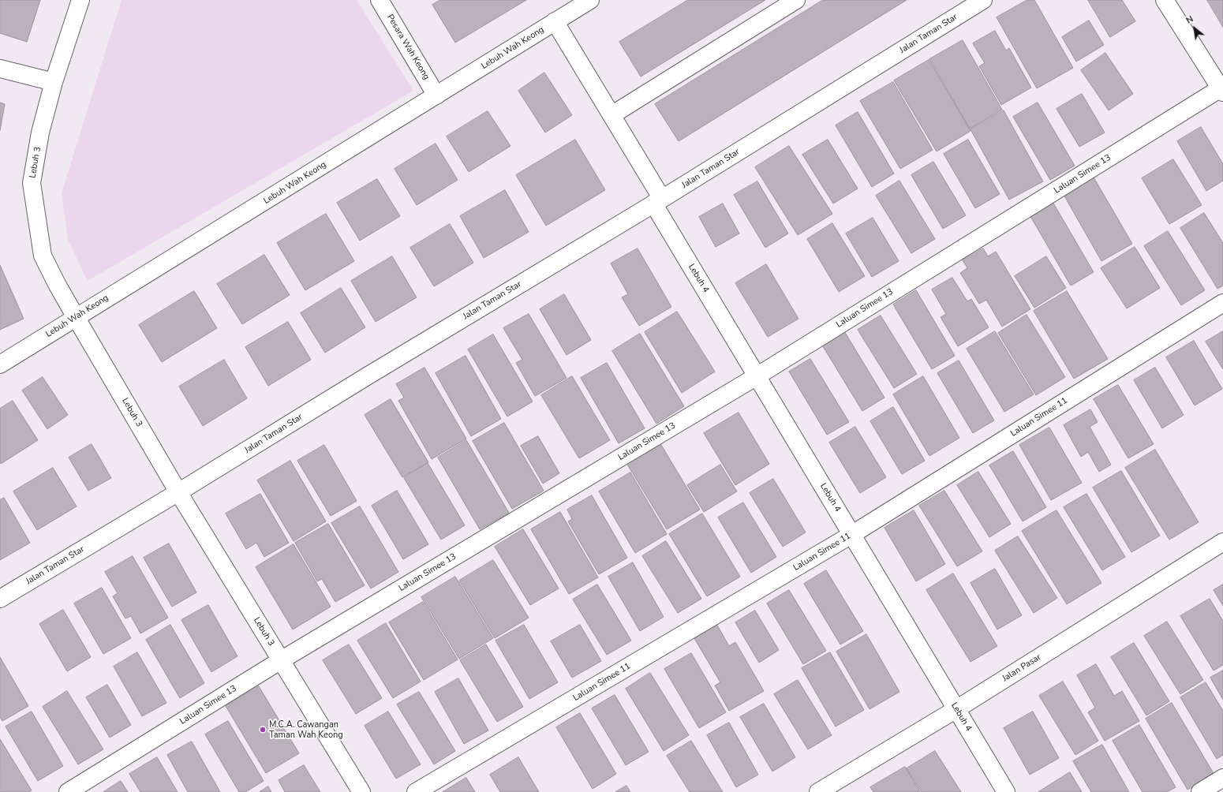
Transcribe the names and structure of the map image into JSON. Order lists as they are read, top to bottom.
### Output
{
  "streets": {
    "street": [
      "Jalan Taman Star",
      "Pesara Wah Keong",
      "Lebuh Wah Keong",
      "Lebuh 3",
      "Laluan Simee 13",
      "Lebuh 4",
      "Laluan Simee 11",
      "Jalan Pasar"
    ]
  },
  "crossings": [
    ["Jalan Taman Star", "Lebuh 3"],
    ["Jalan Taman Star", "Lebuh 4"],
    ["Pesara Wah Keong", "Lebuh Wah Keong"],
    ["Lebuh Wah Keong", "Lebuh 3"],
    ["Lebuh Wah Keong", "Lebuh 4"],
    ["Lebuh 3", "Laluan Simee 13"],
    ["Laluan Simee 13", "Lebuh 4"],
    ["Lebuh 4", "Laluan Simee 11"],
    ["Lebuh 4", "Jalan Pasar"]
  ],
  "places": ["M.C.A. Cawangan Taman Wah Keong"],
  "north": "top left"
}
